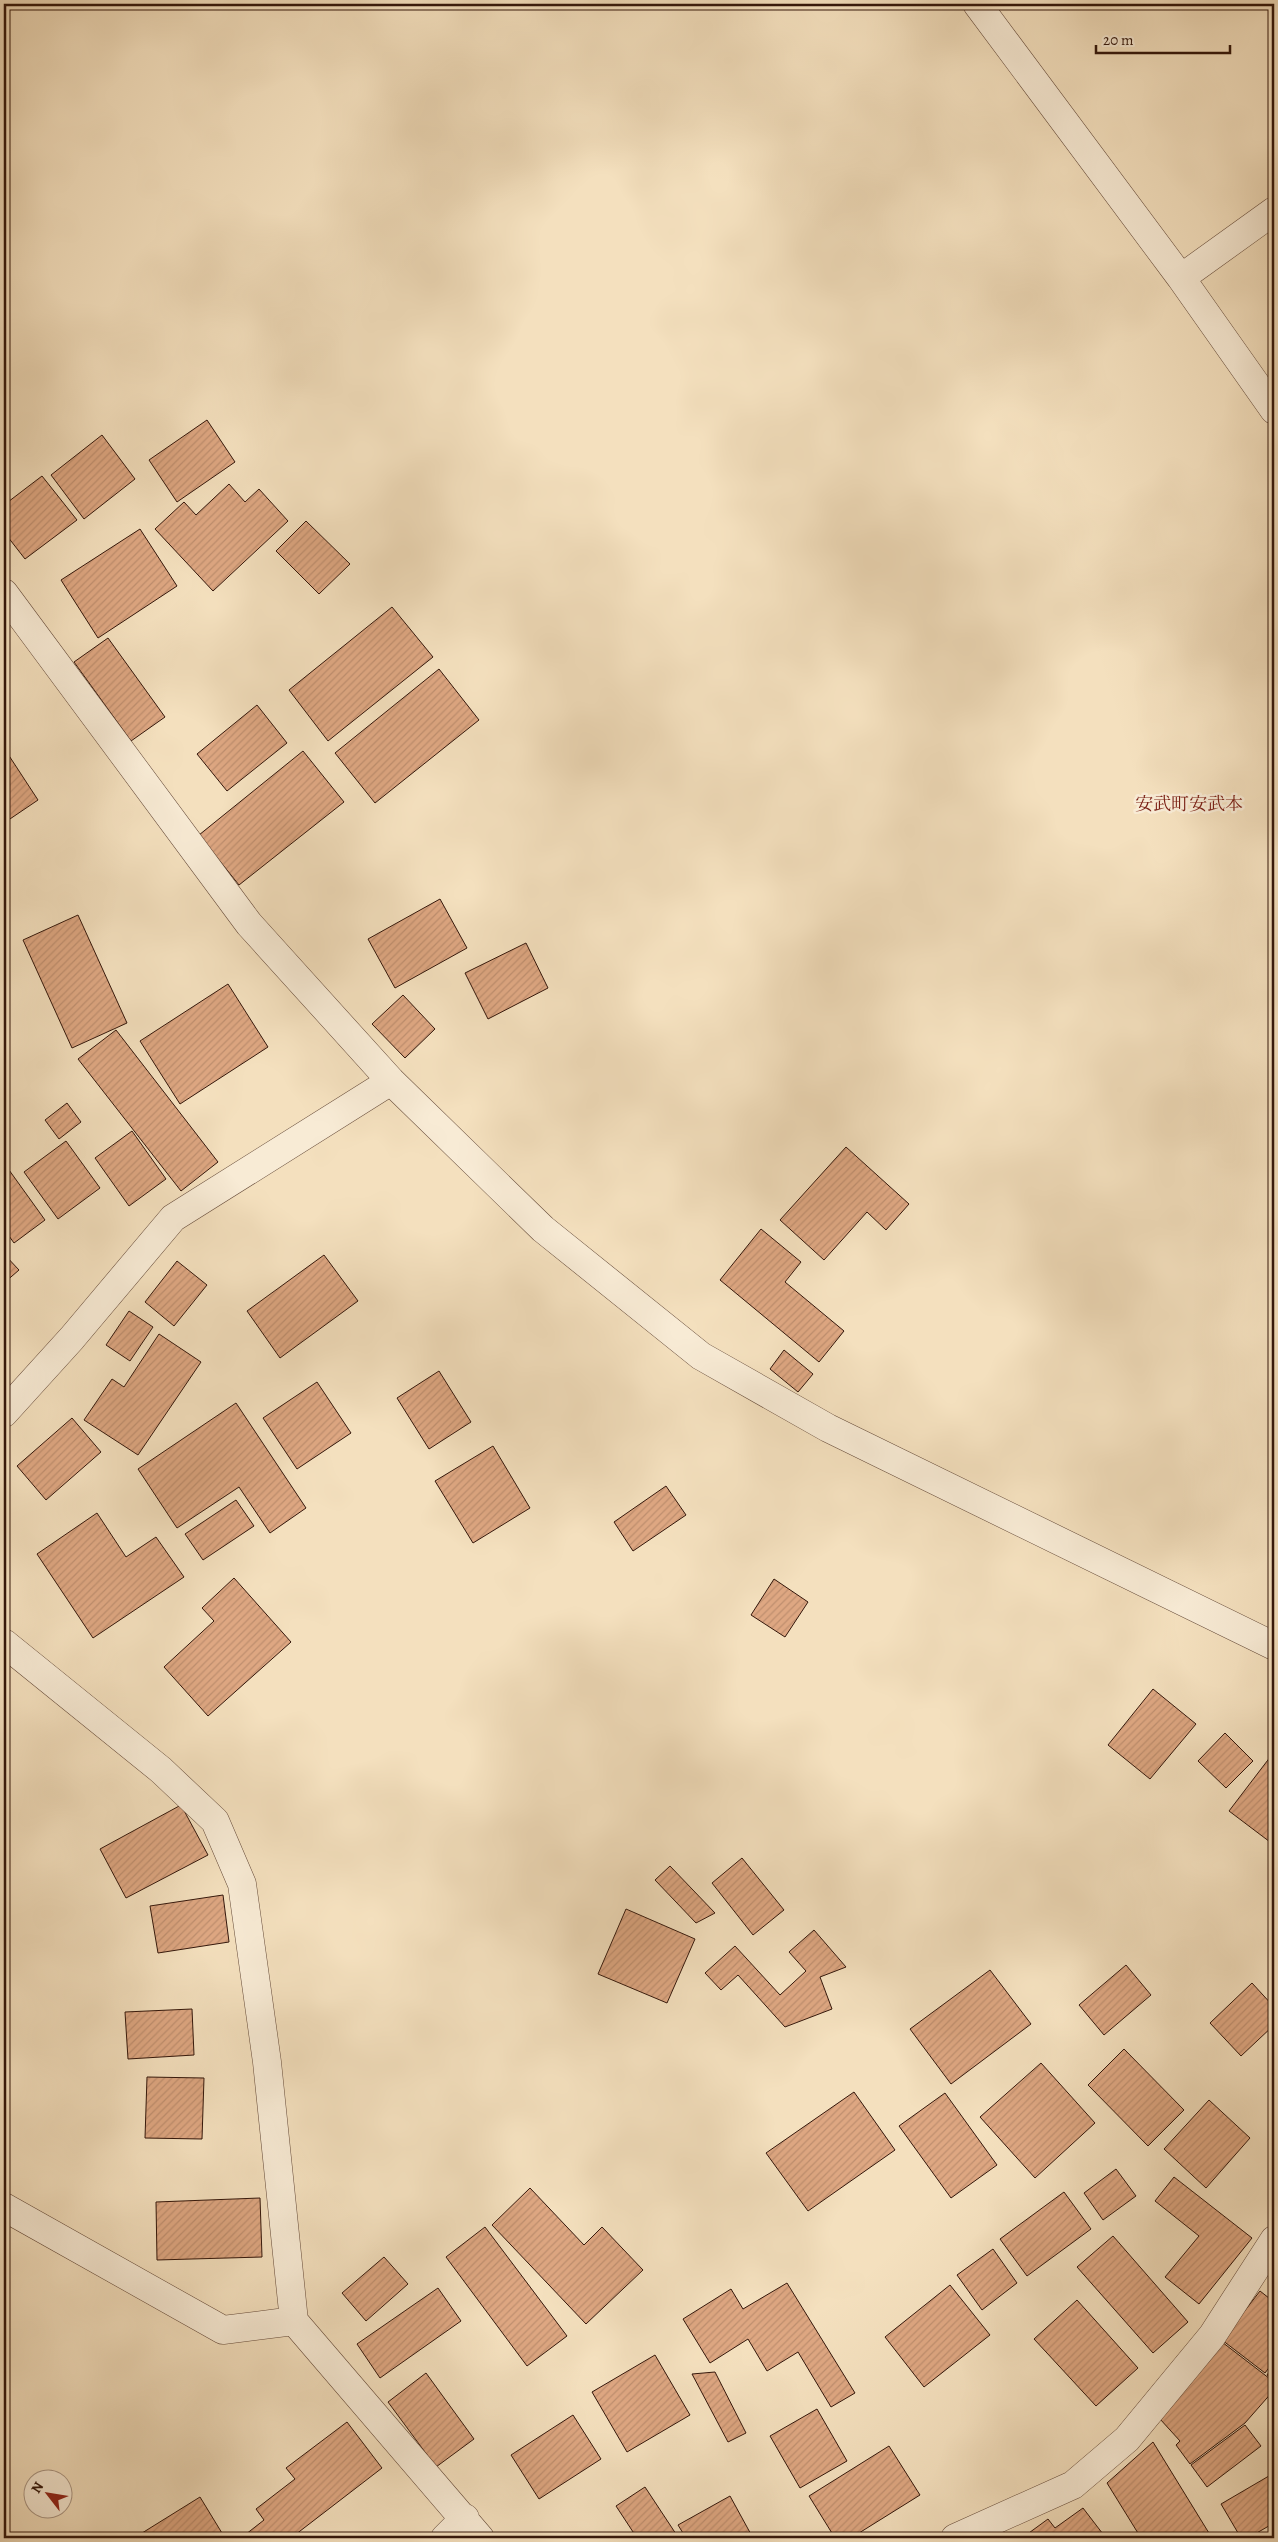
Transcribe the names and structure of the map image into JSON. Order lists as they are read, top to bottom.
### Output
{
  "districts": ["安武町安武本"],
  "scale_bar": "20 m",
  "north": "top left"
}
